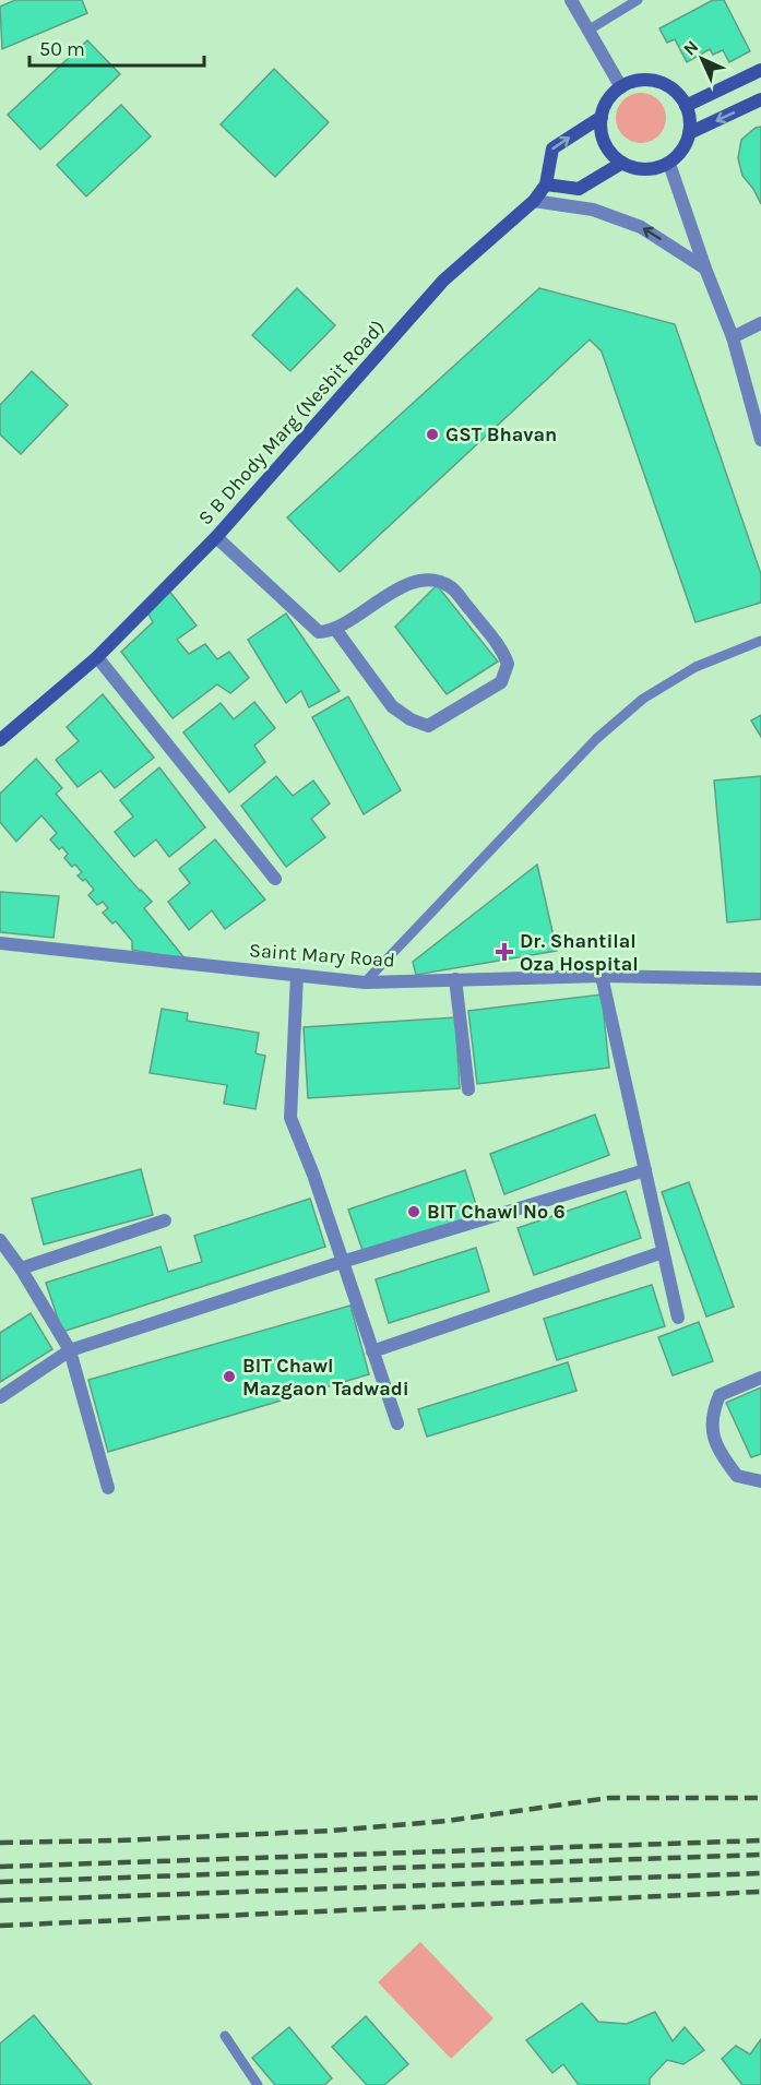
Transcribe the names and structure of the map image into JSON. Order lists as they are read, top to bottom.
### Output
{
  "streets": {
    "main road": ["S B Dhody Marg (Nesbit Road)"],
    "street": ["Saint Mary Road"]
  },
  "places": {
    "other": ["GST Bhavan", "BIT Chawl No 6", "BIT Chawl Mazgaon Tadwadi"],
    "health": ["Dr. Shantilal Oza Hospital"]
  },
  "scale_bar": "50 m",
  "north": "top left"
}
